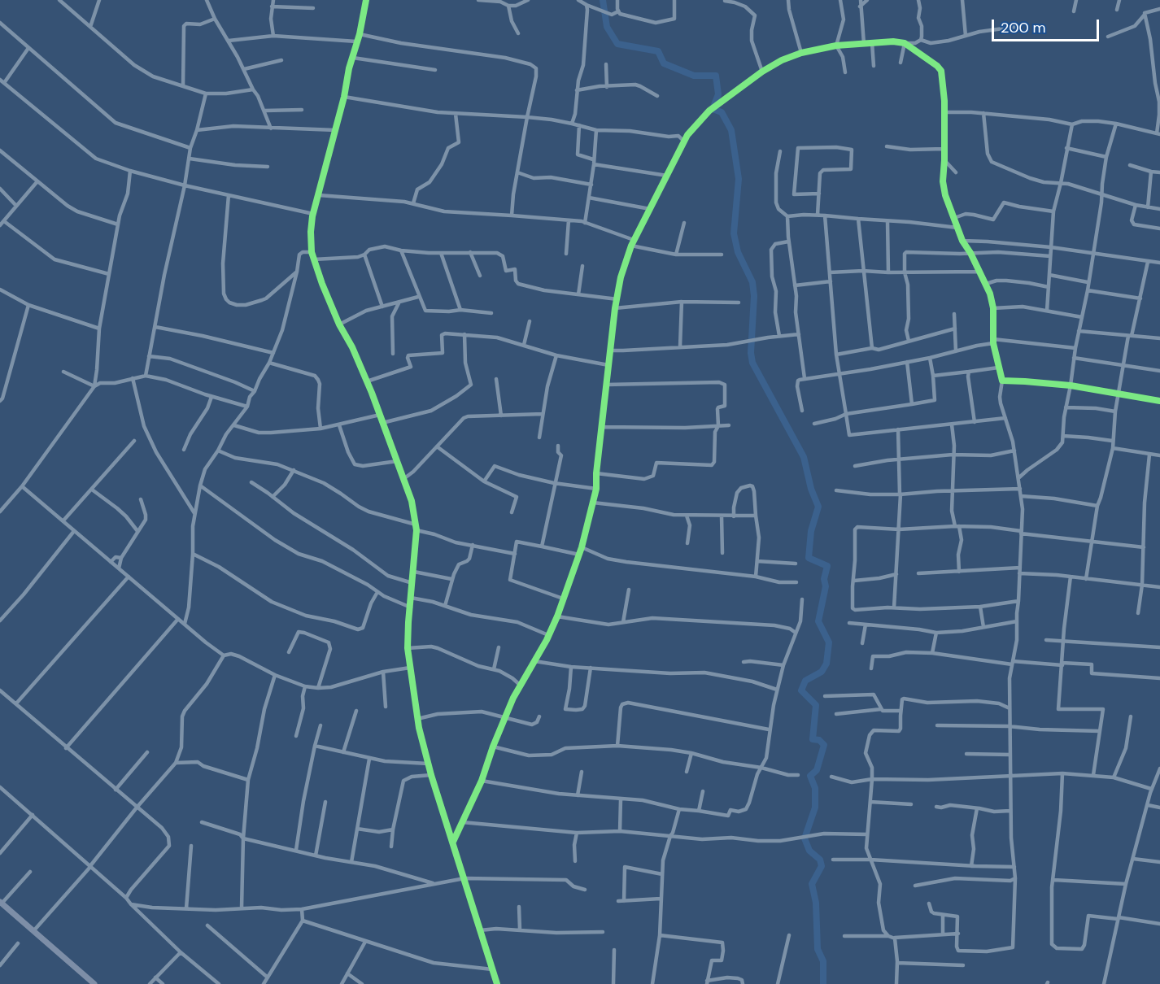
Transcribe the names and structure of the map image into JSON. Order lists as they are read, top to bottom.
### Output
{
  "scale_bar": "200 m"
}
